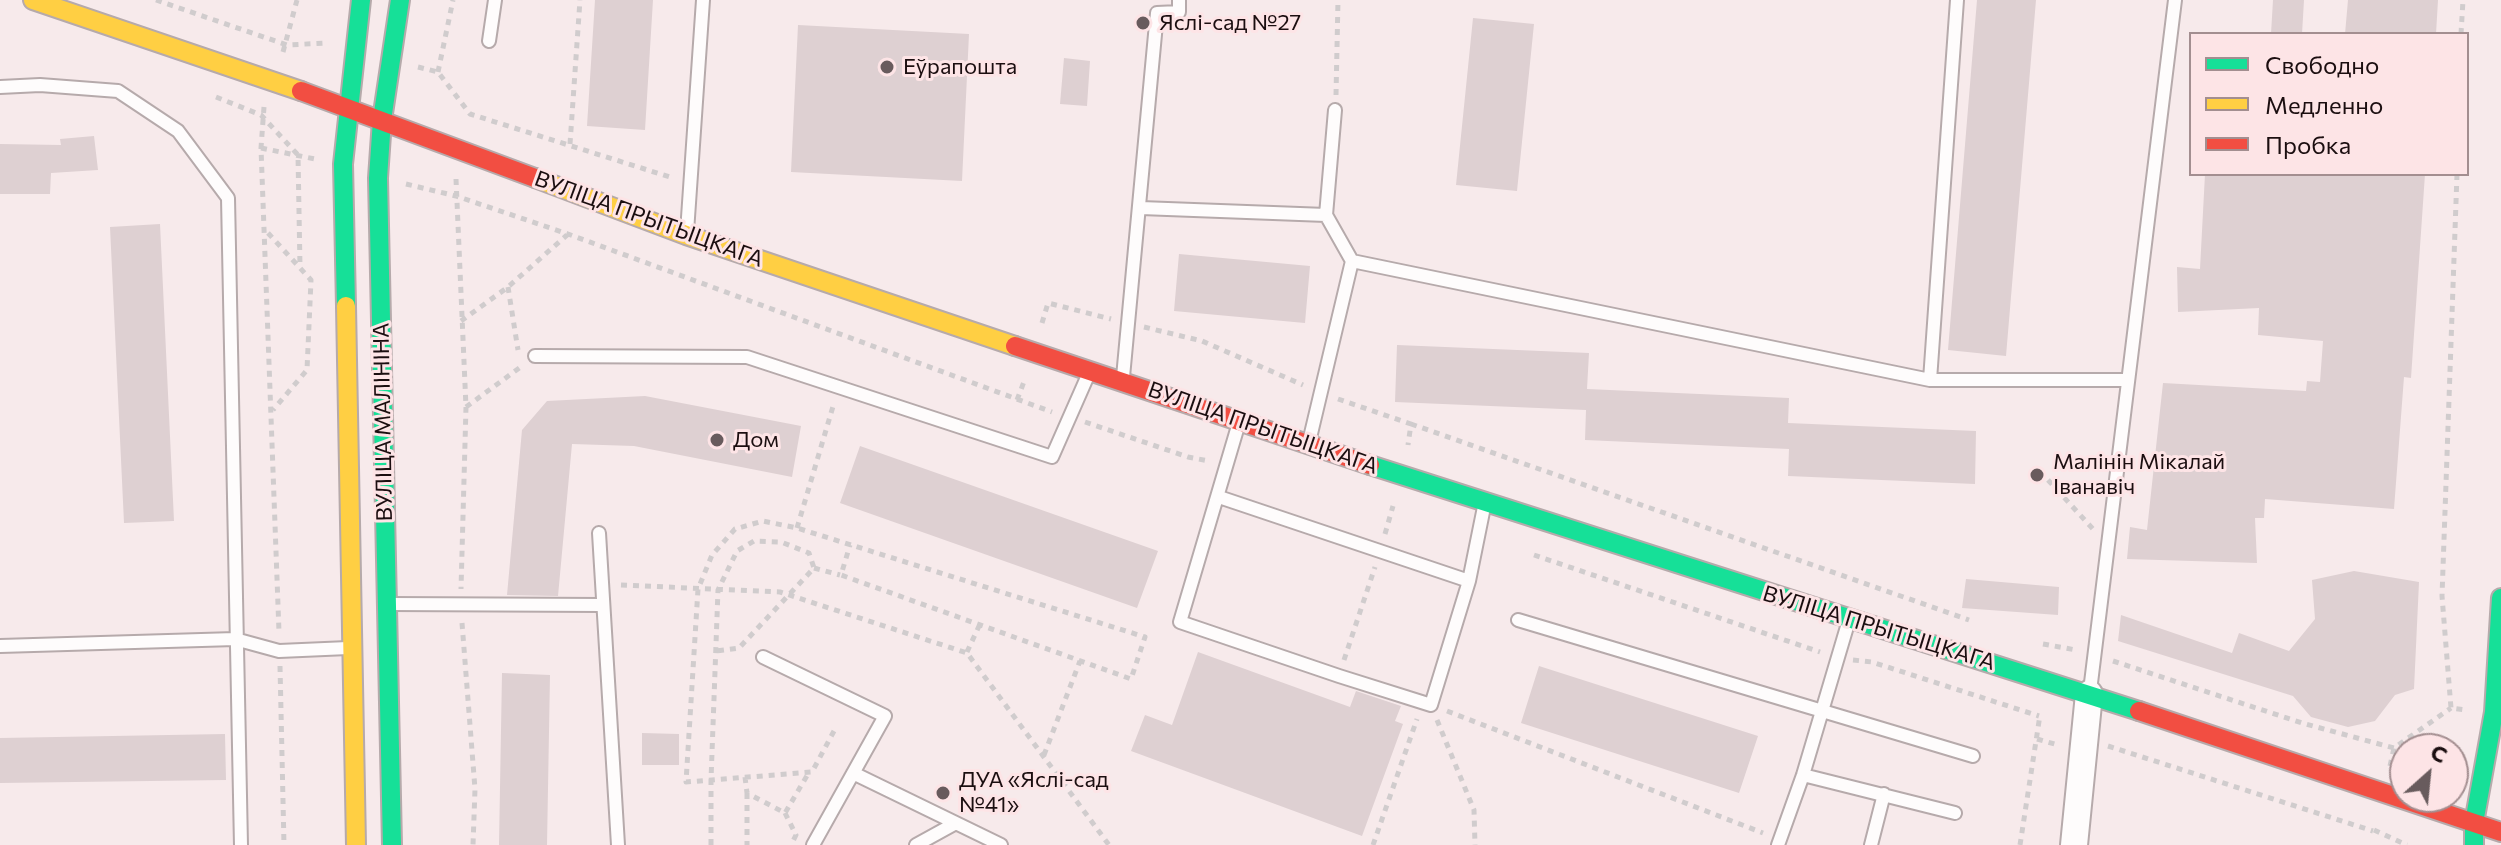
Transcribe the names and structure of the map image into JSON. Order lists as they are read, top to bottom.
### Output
{
  "streets": {
    "street": ["ВУЛІЦА ПРЫТЫЦКАГА", "ВУЛІЦА МАЛІНІНА"]
  },
  "crossings": [
    ["ВУЛІЦА ПРЫТЫЦКАГА", "ВУЛІЦА МАЛІНІНА"]
  ],
  "places": [
    "Яслі-сад №27",
    "Еўрапошта",
    "Дом",
    "Малінін Мікалай Іванавіч",
    "ДУА «Яслі-сад №41»"
  ],
  "legend": ["Свободно", "Медленно", "Пробка"],
  "north": "top right"
}
